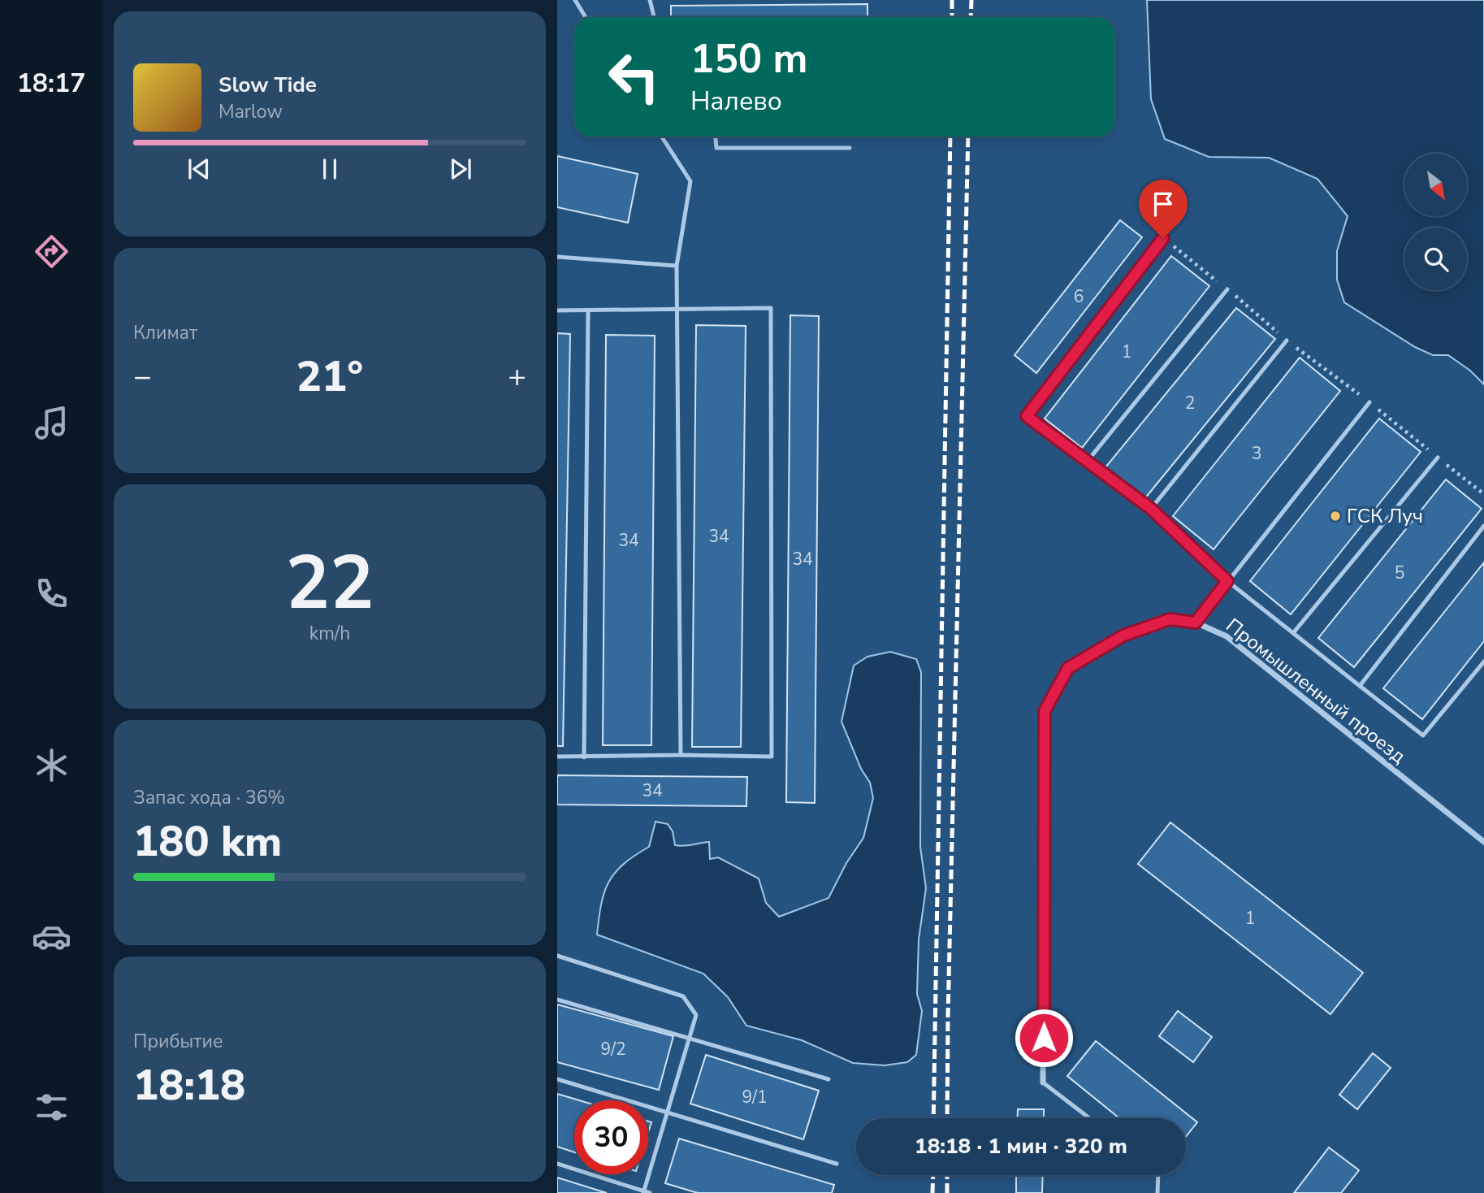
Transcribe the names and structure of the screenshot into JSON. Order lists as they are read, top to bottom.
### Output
{
  "streets": {
    "street": ["Промышленный проезд"]
  },
  "places": ["ГСК Луч"],
  "house_numbers": [
    "6",
    "1",
    "2",
    "3",
    "34",
    "34",
    "34",
    "5",
    "34",
    "1",
    "9/2",
    "9/1"
  ],
  "north": "bottom right",
  "page": {
    "tabs": "18:17",
    "turn": ["150 m", "Налево"],
    "song": ["Slow Tide", "Marlow"],
    "tile": [
      "Климат",
      ["22", "km/h"],
      ["Запас хода · 36%", "180 km"],
      ["Прибытие", "18:18"]
    ],
    "heat": ["−", "21°", "+"],
    "limit": "30",
    "trip": "18:18 · 1 мин · 320 m"
  }
}
